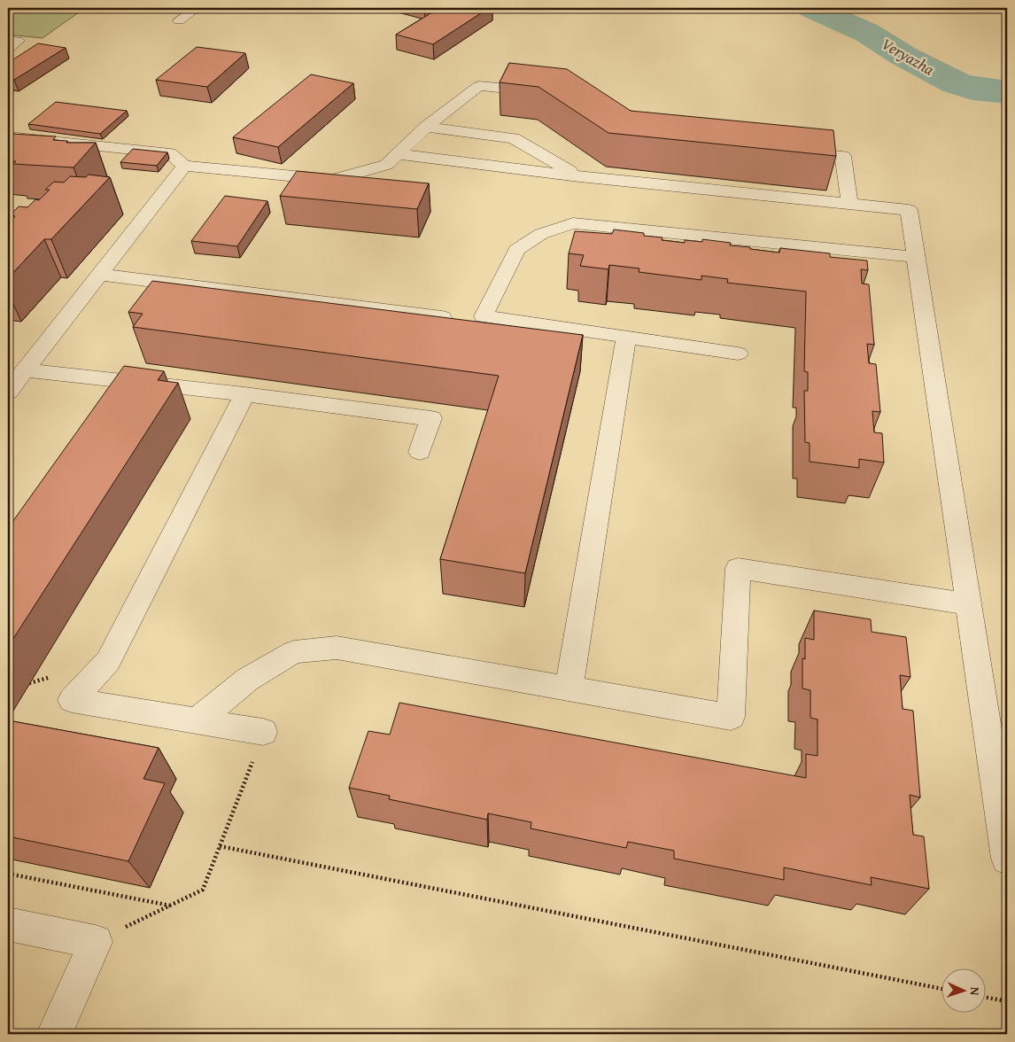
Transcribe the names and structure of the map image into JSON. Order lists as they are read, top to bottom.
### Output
{
  "water": ["Veryazha"],
  "north": "right"
}
